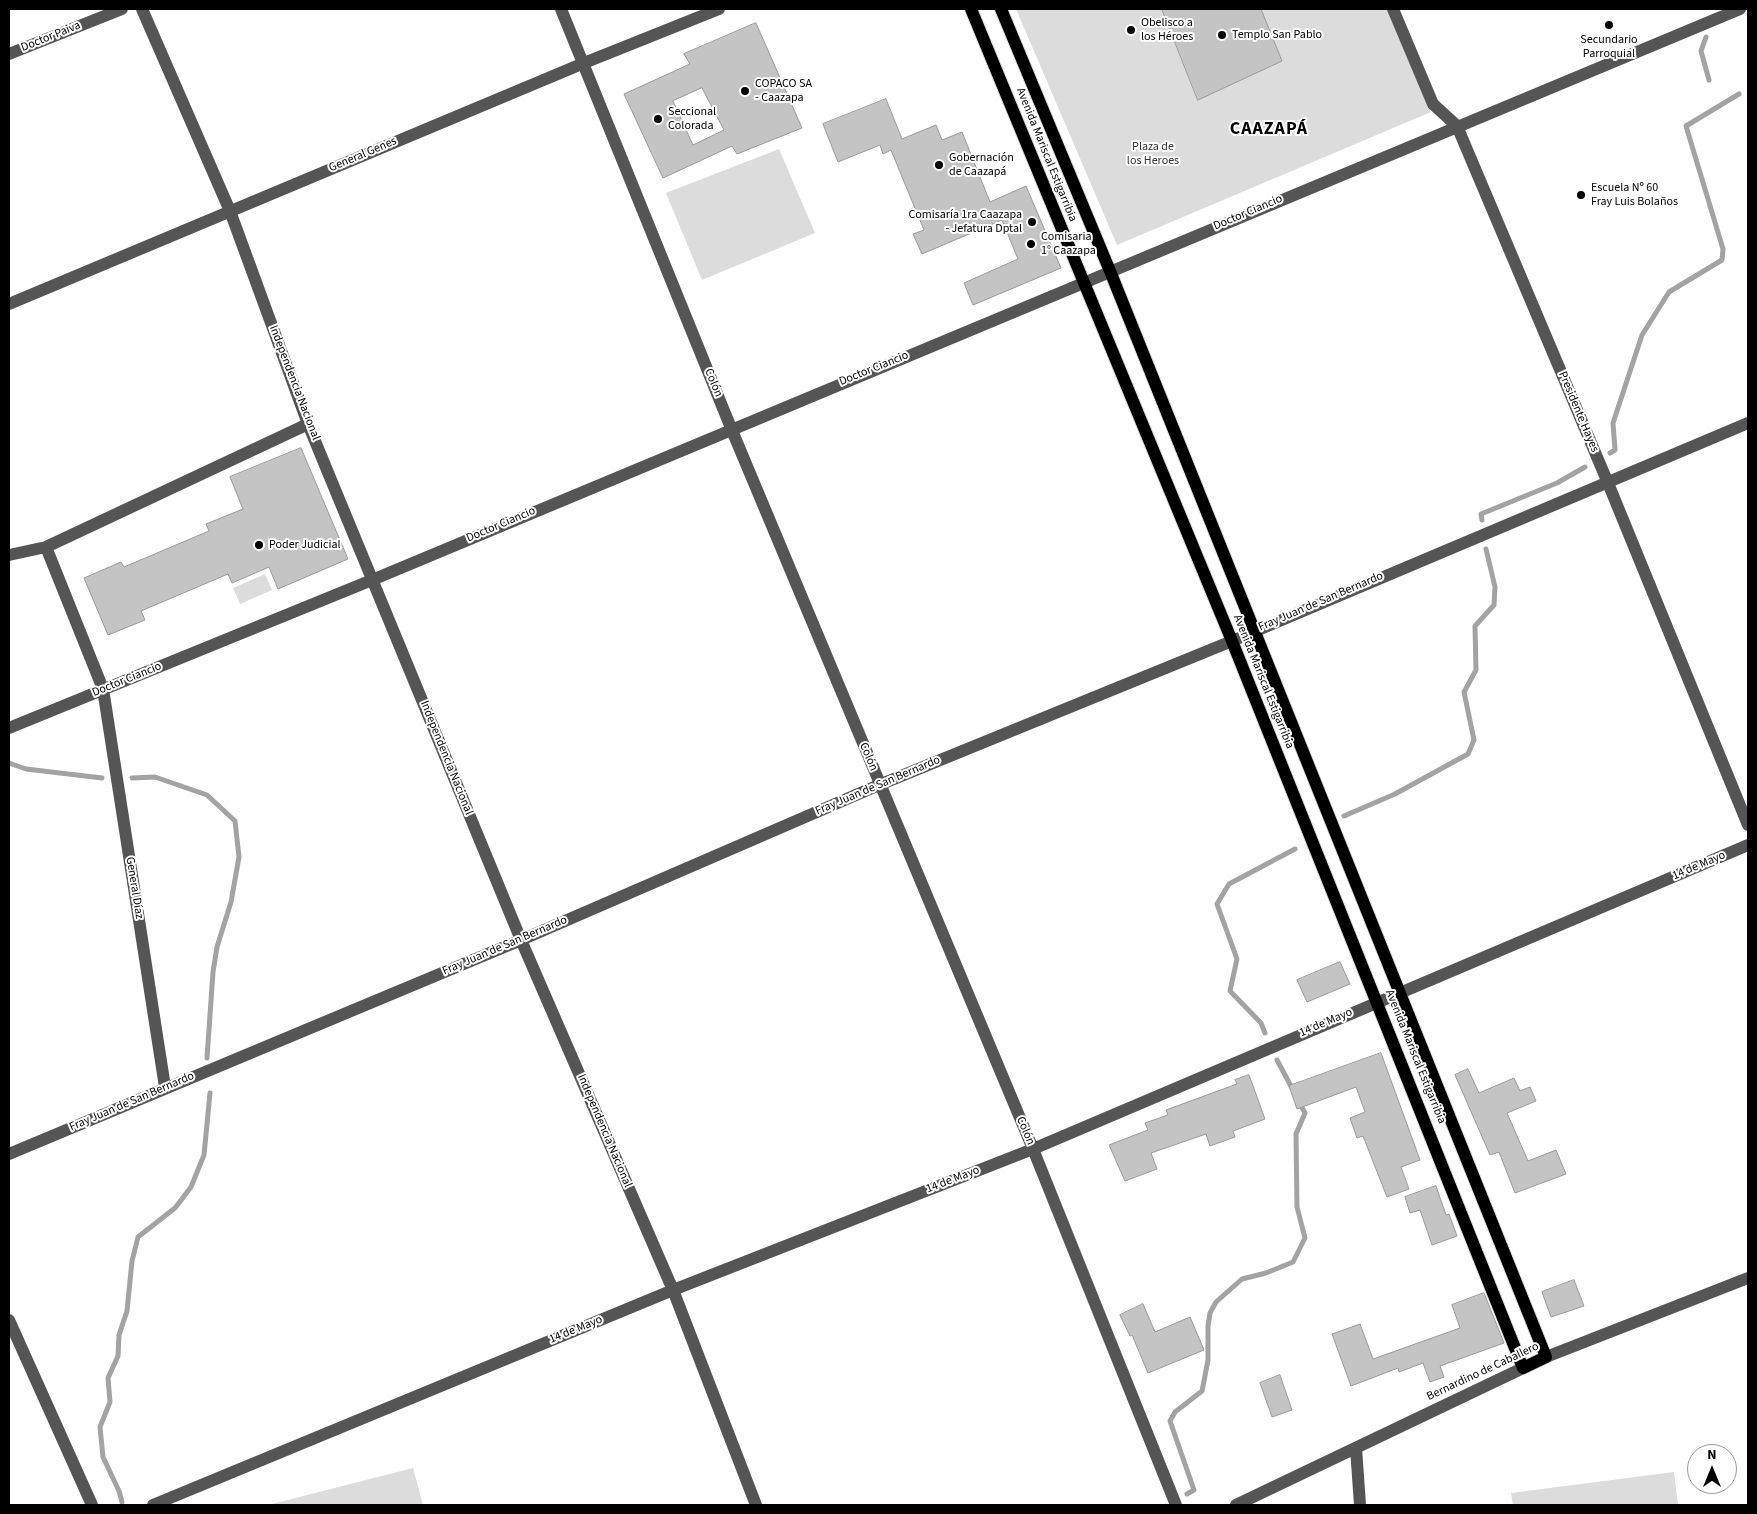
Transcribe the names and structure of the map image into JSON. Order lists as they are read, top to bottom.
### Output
{
  "streets": {
    "main road": ["Avenida Mariscal Estigarribia", "Bernardino de Caballero"],
    "street": [
      "Doctor Paiva",
      "General Genes",
      "Doctor Ciancio",
      "Independencia Nacional",
      "Colón",
      "Presidente Hayes",
      "Fray Juan de San Bernardo",
      "14 de Mayo",
      "General Díaz"
    ]
  },
  "crossings": [
    ["General Genes", "Independencia Nacional"],
    ["General Genes", "Colón"],
    ["Avenida Mariscal Estigarribia", "Doctor Ciancio"],
    ["Avenida Mariscal Estigarribia", "Fray Juan de San Bernardo"],
    ["Avenida Mariscal Estigarribia", "14 de Mayo"],
    ["Avenida Mariscal Estigarribia", "Bernardino de Caballero"],
    ["Doctor Ciancio", "Independencia Nacional"],
    ["Doctor Ciancio", "Colón"],
    ["Doctor Ciancio", "Presidente Hayes"],
    ["Doctor Ciancio", "General Díaz"],
    ["Independencia Nacional", "Fray Juan de San Bernardo"],
    ["Independencia Nacional", "14 de Mayo"],
    ["Colón", "Fray Juan de San Bernardo"],
    ["Colón", "14 de Mayo"],
    ["Presidente Hayes", "Fray Juan de San Bernardo"],
    ["Fray Juan de San Bernardo", "General Díaz"]
  ],
  "districts": ["CAAZAPÁ"],
  "parks": ["Plaza de los Heroes"],
  "places": [
    "Secundario Parroquial",
    "Obelisco a los Héroes",
    "Templo San Pablo",
    "COPACO SA - Caazapa",
    "Seccional Colorada",
    "Gobernación de Caazapá",
    "Escuela Nº 60 Fray Luis Bolaños",
    "Comisaría 1ra Caazapa - Jefatura Dptal",
    "Comisaria 1° Caazapa",
    "Poder Judicial"
  ],
  "north": "top"
}
